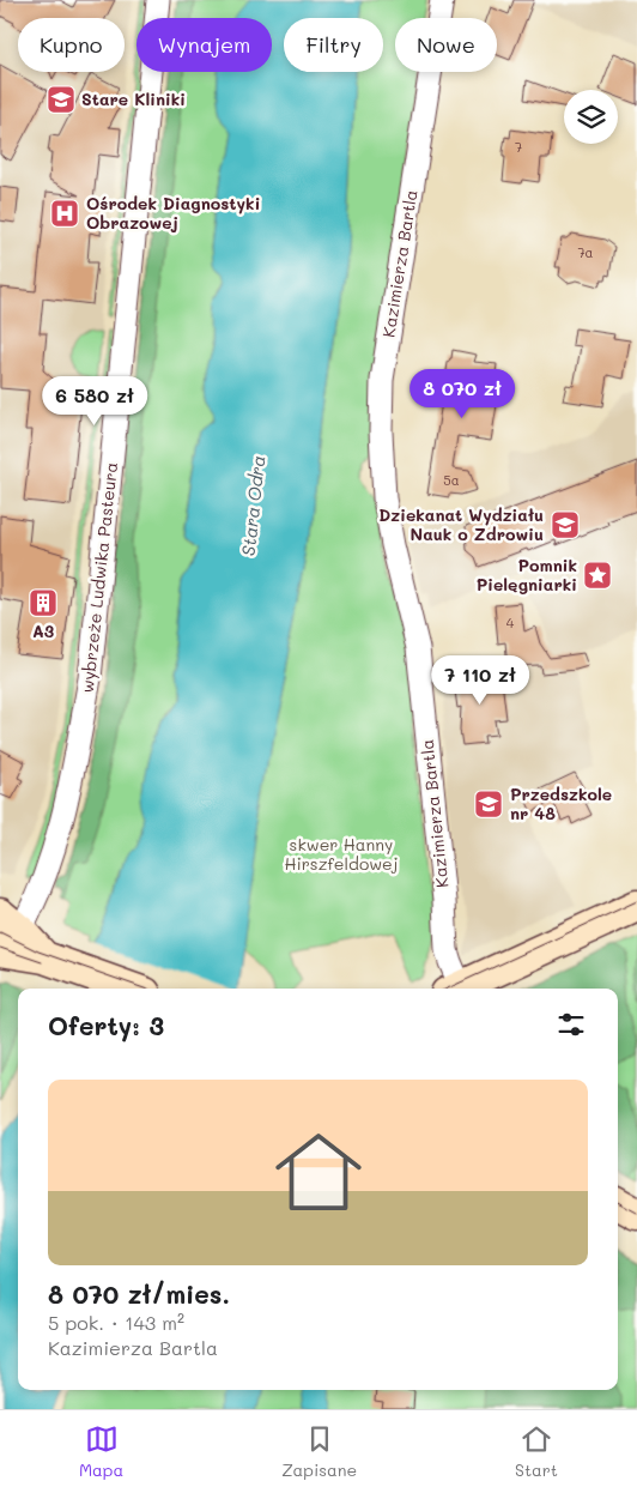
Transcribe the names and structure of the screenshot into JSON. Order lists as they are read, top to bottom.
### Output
{
  "streets": {
    "street": ["Kazimierza Bartla", "wybrzeże Ludwika Pasteura"]
  },
  "water": ["Stara Odra"],
  "parks": ["skwer Hanny Hirszfeldowej"],
  "places": {
    "school or university": ["Stare Kliniki", "Dziekanat Wydziału Nauk o Zdrowiu", "Przedszkole nr 48"],
    "hospital": ["Ośrodek Diagnostyki Obrazowej"],
    "place": ["Pomnik Pielęgniarki"],
    "building": ["A3"]
  },
  "house_numbers": [
    "7",
    "7a",
    "5a",
    "4"
  ],
  "page": {
    "chip": [
      "Kupno",
      "Wynajem",
      "Filtry",
      "Nowe"
    ],
    "price": ["8 070 zł", "6 580 zł", "7 110 zł"],
    "heading": "Oferty: 3",
    "list": [
      {
        "name": "8 070 zł/mies.",
        "note": "5 pok. · 143 m² · Kazimierza Bartla"
      }
    ],
    "tabs": ["Mapa", "Zapisane", "Start"]
  }
}
